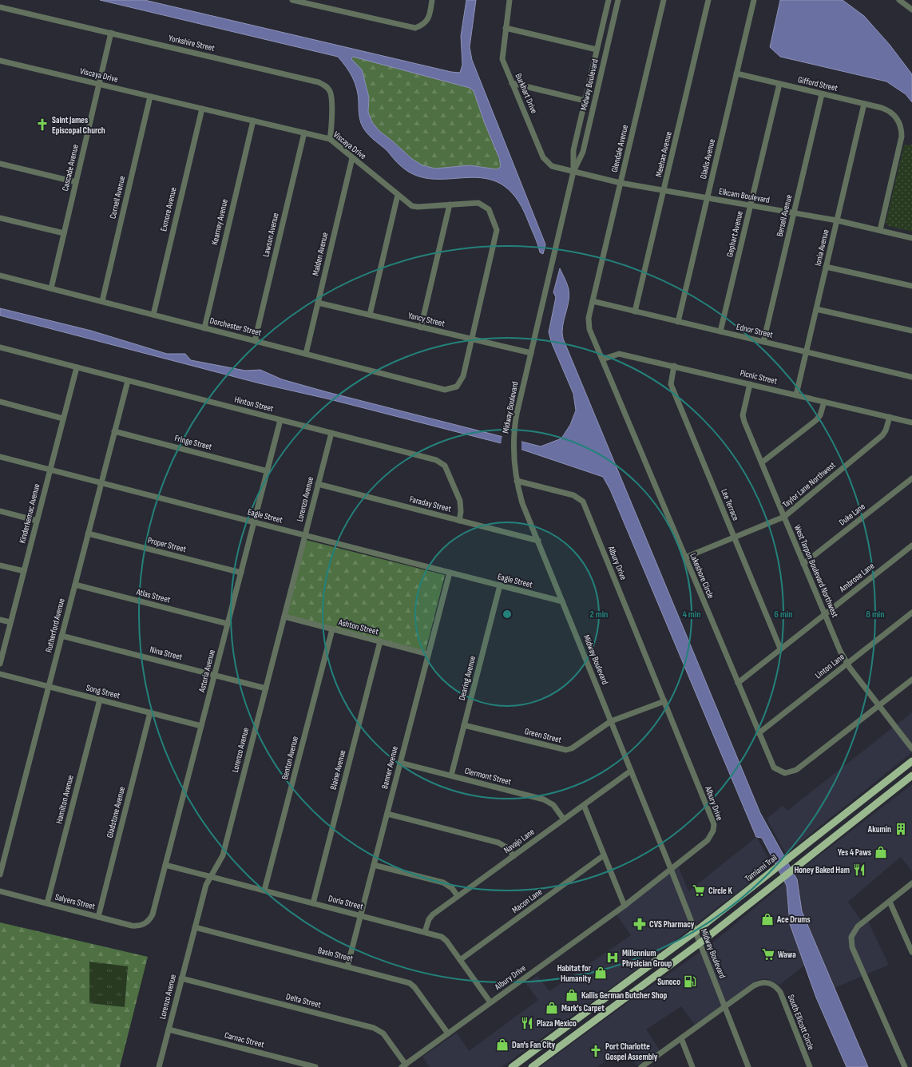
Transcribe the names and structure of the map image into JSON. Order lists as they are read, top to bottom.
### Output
{
  "streets": {
    "main road": ["Tamiami Trail"],
    "street": [
      "Yorkshire Street",
      "Viscaya Drive",
      "Gifford Street",
      "Midway Boulevard",
      "Burkhart Drive",
      "Glendale Avenue",
      "Meehan Avenue",
      "Gladis Avenue",
      "Cascade Avenue",
      "Elkcam Boulevard",
      "Cornell Avenue",
      "Exmore Avenue",
      "Bersell Avenue",
      "Kearney Avenue",
      "Gephart Avenue",
      "Lawson Avenue",
      "Ionia Avenue",
      "Malden Avenue",
      "Yancy Street",
      "Dorchester Street",
      "Ednor Street",
      "Picnic Street",
      "Hinton Street",
      "Fringe Street",
      "Taylor Lane Northwest",
      "Lorenzo Avenue",
      "Faraday Street",
      "Lee Terrace",
      "Kinderkemac Avenue",
      "Duke Lane",
      "Eagle Street",
      "Proper Street",
      "Albury Drive",
      "West Tarpon Boulevard Northwest",
      "Lakeshore Circle",
      "Ambrose Lane",
      "Atlas Street",
      "Rutherford Avenue",
      "Ashton Street",
      "Nina Street",
      "Linton Lane",
      "Astoria Avenue",
      "Dearing Avenue",
      "Song Street",
      "Green Street",
      "Benton Avenue",
      "Banner Avenue",
      "Blaine Avenue",
      "Clermont Street",
      "Hamilton Avenue",
      "Gladstone Avenue",
      "Navajo Lane",
      "Macon Lane",
      "Salyers Street",
      "Doria Street",
      "Basin Street",
      "Delta Street",
      "South Ellicott Circle",
      "Carnac Street"
    ]
  },
  "crossings": [
    ["Yorkshire Street", "Viscaya Drive"],
    ["Yorkshire Street", "Cascade Avenue"],
    ["Viscaya Drive", "Cascade Avenue"],
    ["Viscaya Drive", "Cornell Avenue"],
    ["Viscaya Drive", "Exmore Avenue"],
    ["Viscaya Drive", "Kearney Avenue"],
    ["Viscaya Drive", "Lawson Avenue"],
    ["Viscaya Drive", "Malden Avenue"],
    ["Viscaya Drive", "Yancy Street"],
    ["Viscaya Drive", "Dorchester Street"],
    ["Gifford Street", "Gladis Avenue"],
    ["Gifford Street", "Elkcam Boulevard"],
    ["Gifford Street", "Bersell Avenue"],
    ["Gifford Street", "Gephart Avenue"],
    ["Gifford Street", "Ionia Avenue"],
    ["Midway Boulevard", "Burkhart Drive"],
    ["Midway Boulevard", "Elkcam Boulevard"],
    ["Midway Boulevard", "Yancy Street"],
    ["Midway Boulevard", "Faraday Street"],
    ["Midway Boulevard", "Eagle Street"],
    ["Midway Boulevard", "Albury Drive"],
    ["Midway Boulevard", "Green Street"],
    ["Midway Boulevard", "Navajo Lane"],
    ["Midway Boulevard", "Tamiami Trail"],
    ["Midway Boulevard", "South Ellicott Circle"],
    ["Burkhart Drive", "Elkcam Boulevard"],
    ["Glendale Avenue", "Elkcam Boulevard"],
    ["Glendale Avenue", "Ednor Street"],
    ["Glendale Avenue", "Lakeshore Circle"],
    ["Meehan Avenue", "Elkcam Boulevard"],
    ["Meehan Avenue", "Ednor Street"],
    ["Gladis Avenue", "Elkcam Boulevard"],
    ["Gladis Avenue", "Ednor Street"],
    ["Cascade Avenue", "Dorchester Street"],
    ["Elkcam Boulevard", "Bersell Avenue"],
    ["Elkcam Boulevard", "Gephart Avenue"],
    ["Elkcam Boulevard", "Ionia Avenue"],
    ["Cornell Avenue", "Dorchester Street"],
    ["Exmore Avenue", "Dorchester Street"],
    ["Bersell Avenue", "Ednor Street"],
    ["Kearney Avenue", "Dorchester Street"],
    ["Gephart Avenue", "Ednor Street"],
    ["Lawson Avenue", "Dorchester Street"],
    ["Ionia Avenue", "Ednor Street"],
    ["Ionia Avenue", "Picnic Street"],
    ["Malden Avenue", "Yancy Street"],
    ["Malden Avenue", "Dorchester Street"],
    ["Ednor Street", "Lakeshore Circle"],
    ["Picnic Street", "Taylor Lane Northwest"],
    ["Picnic Street", "Lee Terrace"],
    ["Picnic Street", "West Tarpon Boulevard Northwest"],
    ["Picnic Street", "Lakeshore Circle"],
    ["Hinton Street", "Lorenzo Avenue"],
    ["Hinton Street", "Faraday Street"],
    ["Hinton Street", "Kinderkemac Avenue"],
    ["Hinton Street", "Rutherford Avenue"],
    ["Hinton Street", "Astoria Avenue"],
    ["Fringe Street", "Rutherford Avenue"],
    ["Fringe Street", "Astoria Avenue"],
    ["Taylor Lane Northwest", "Lee Terrace"],
    ["Taylor Lane Northwest", "West Tarpon Boulevard Northwest"],
    ["Taylor Lane Northwest", "Lakeshore Circle"],
    ["Lorenzo Avenue", "Faraday Street"],
    ["Lorenzo Avenue", "Eagle Street"],
    ["Lorenzo Avenue", "Ashton Street"],
    ["Lorenzo Avenue", "Nina Street"],
    ["Lorenzo Avenue", "Doria Street"],
    ["Lorenzo Avenue", "Basin Street"],
    ["Lorenzo Avenue", "Delta Street"],
    ["Lorenzo Avenue", "Carnac Street"],
    ["Lee Terrace", "Ambrose Lane"],
    ["Kinderkemac Avenue", "Eagle Street"],
    ["Duke Lane", "West Tarpon Boulevard Northwest"],
    ["Eagle Street", "Rutherford Avenue"],
    ["Eagle Street", "Astoria Avenue"],
    ["Eagle Street", "Dearing Avenue"],
    ["Eagle Street", "Banner Avenue"],
    ["Proper Street", "Rutherford Avenue"],
    ["Proper Street", "Astoria Avenue"],
    ["Albury Drive", "Green Street"],
    ["Albury Drive", "Doria Street"],
    ["Albury Drive", "Basin Street"],
    ["Albury Drive", "Delta Street"],
    ["West Tarpon Boulevard Northwest", "Lakeshore Circle"],
    ["West Tarpon Boulevard Northwest", "Ambrose Lane"],
    ["West Tarpon Boulevard Northwest", "Linton Lane"],
    ["Lakeshore Circle", "Ambrose Lane"],
    ["Lakeshore Circle", "Linton Lane"],
    ["Atlas Street", "Rutherford Avenue"],
    ["Atlas Street", "Astoria Avenue"],
    ["Rutherford Avenue", "Nina Street"],
    ["Rutherford Avenue", "Song Street"],
    ["Ashton Street", "Benton Avenue"],
    ["Ashton Street", "Banner Avenue"],
    ["Ashton Street", "Blaine Avenue"],
    ["Nina Street", "Astoria Avenue"],
    ["Astoria Avenue", "Song Street"],
    ["Astoria Avenue", "Salyers Street"],
    ["Astoria Avenue", "Doria Street"],
    ["Dearing Avenue", "Green Street"],
    ["Dearing Avenue", "Clermont Street"],
    ["Song Street", "Hamilton Avenue"],
    ["Song Street", "Gladstone Avenue"],
    ["Benton Avenue", "Doria Street"],
    ["Banner Avenue", "Clermont Street"],
    ["Banner Avenue", "Doria Street"],
    ["Banner Avenue", "Basin Street"],
    ["Blaine Avenue", "Doria Street"],
    ["Clermont Street", "Navajo Lane"],
    ["Hamilton Avenue", "Salyers Street"],
    ["Gladstone Avenue", "Salyers Street"],
    ["Navajo Lane", "Doria Street"],
    ["Macon Lane", "Doria Street"]
  ],
  "places": {
    "church": ["Saint James Episcopal Church", "Port Charlotte Gospel Assembly"],
    "building": ["Akumin"],
    "shop": [
      "Yes 4 Paws",
      "Ace Drums",
      "Habitat for Humanity",
      "Kallis German Butcher Shop",
      "Mark's Carpet",
      "Dan's Fan City"
    ],
    "restaurant": ["Honey Baked Ham", "Plaza Mexico"],
    "supermarket": ["Circle K", "Wawa"],
    "pharmacy": ["CVS Pharmacy"],
    "hospital": ["Millennium Physician Group"],
    "fuel station": ["Sunoco"]
  },
  "rings": [
    "2 min",
    "4 min",
    "6 min",
    "8 min"
  ]
}
